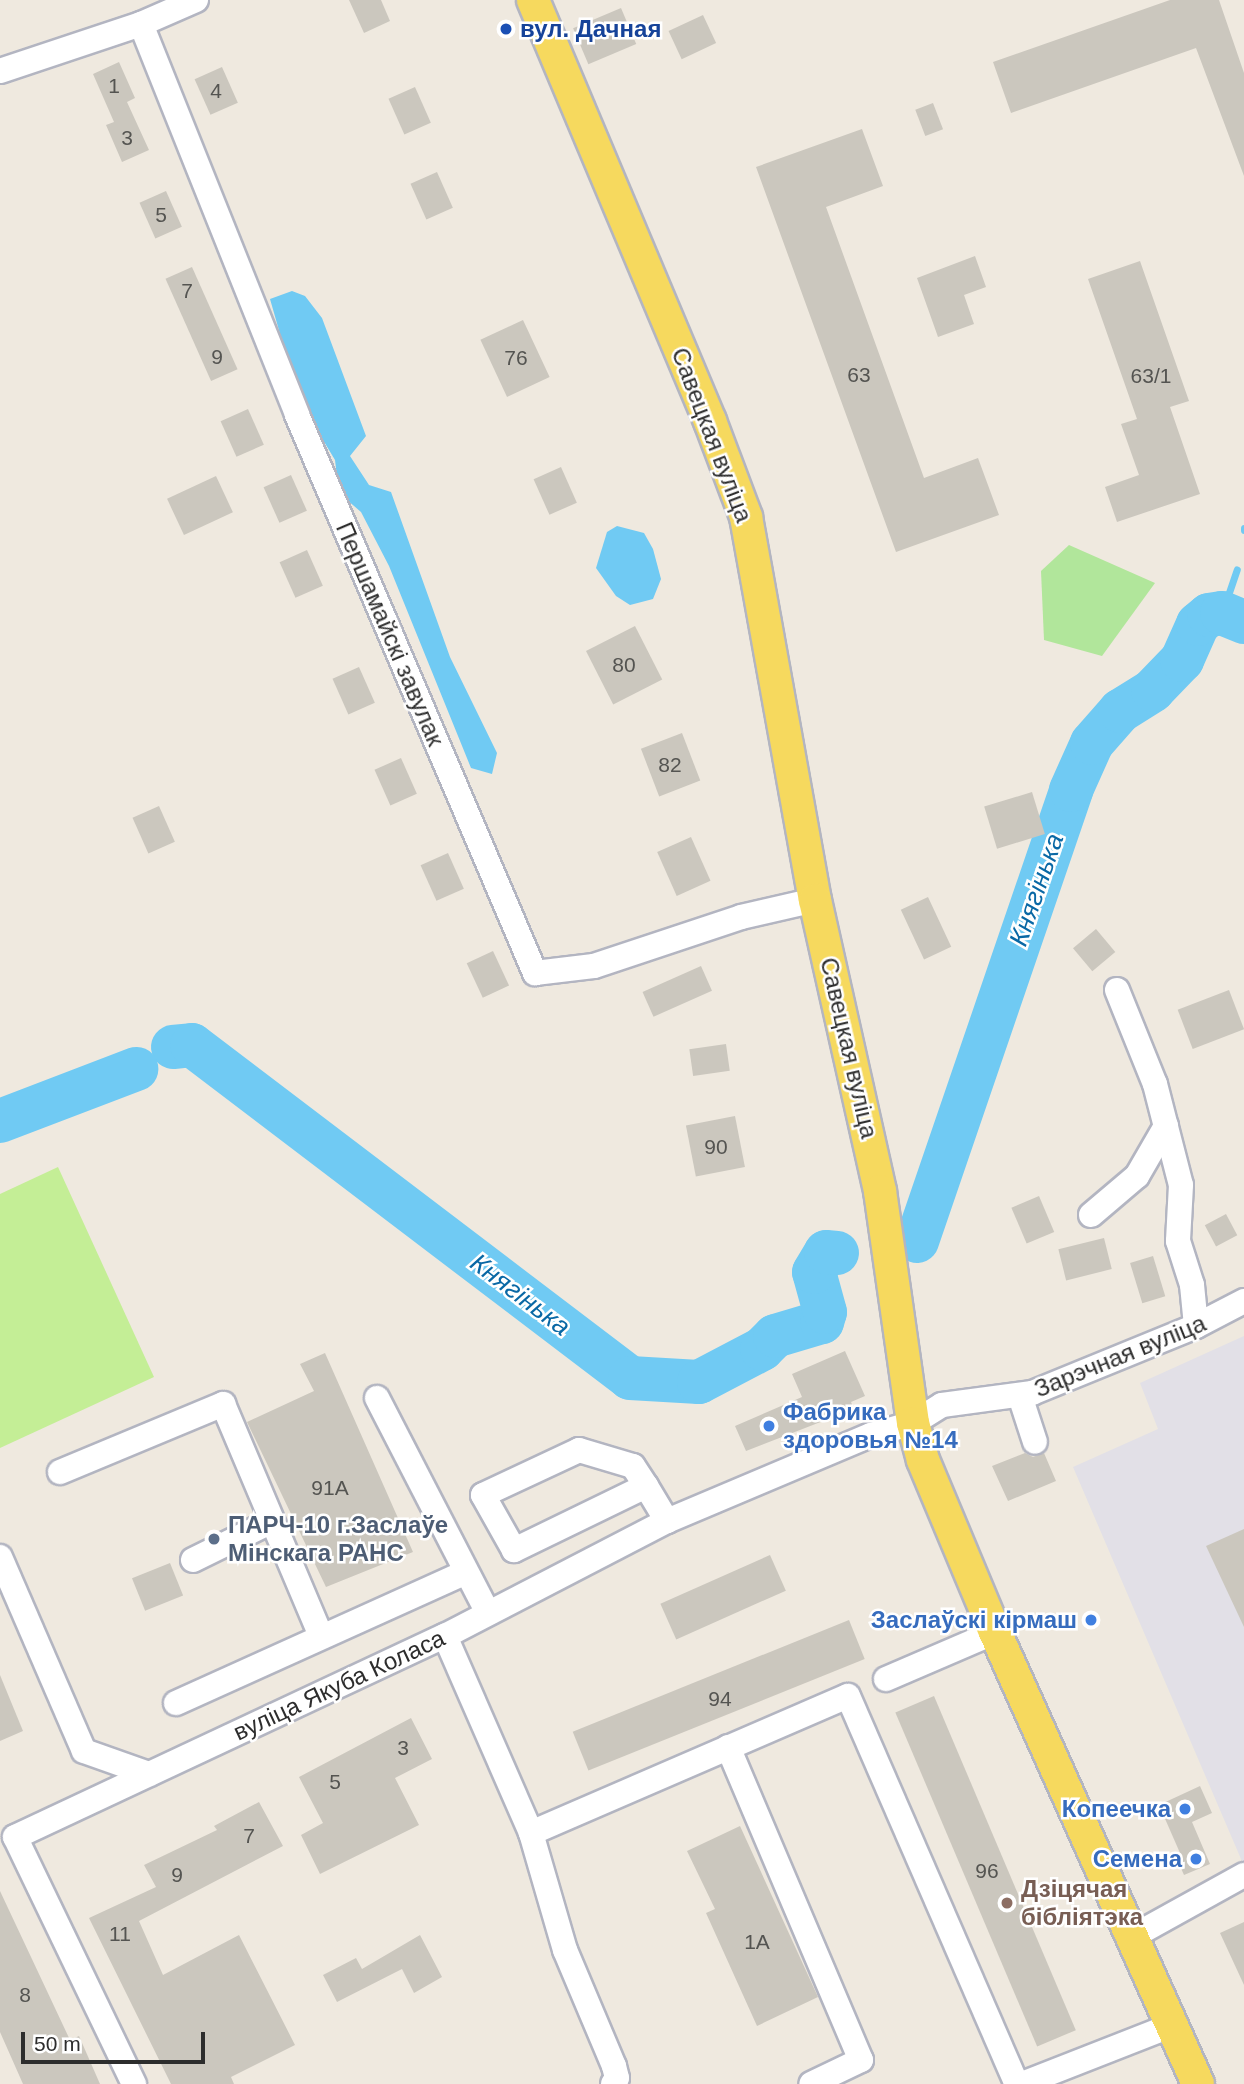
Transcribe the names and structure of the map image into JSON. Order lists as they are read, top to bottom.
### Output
{
  "streets": {
    "main road": ["Савецкая вуліца"],
    "street": ["Першамайскі завулак", "Зарэчная вуліца", "вуліца Якуба Коласа"]
  },
  "crossings": [
    ["Савецкая вуліца", "Першамайскі завулак"],
    ["Савецкая вуліца", "Зарэчная вуліца"],
    ["Савецкая вуліца", "вуліца Якуба Коласа"],
    ["Зарэчная вуліца", "вуліца Якуба Коласа"]
  ],
  "water": ["Княгінька"],
  "places": [
    "вул. Дачная",
    "Фабрика здоровья №14",
    "ПАРЧ-10 г.Заслаўе Мінскага РАНС",
    "Заслаўскі кірмаш",
    "Копеечка",
    "Семена",
    "Дзіцячая бібліятэка"
  ],
  "house_numbers": [
    "1",
    "4",
    "3",
    "5",
    "7",
    "9",
    "76",
    "63",
    "63/1",
    "80",
    "82",
    "90",
    "91А",
    "94",
    "3",
    "5",
    "7",
    "96",
    "9",
    "11",
    "1А",
    "8"
  ],
  "scale_bar": "50 m"
}
